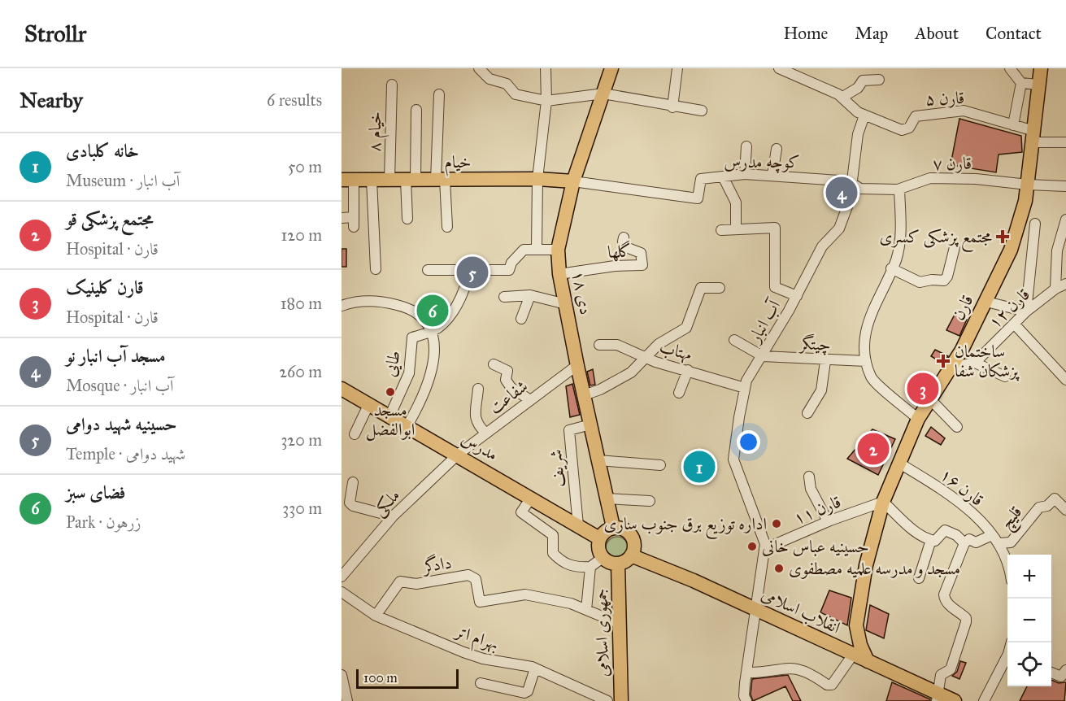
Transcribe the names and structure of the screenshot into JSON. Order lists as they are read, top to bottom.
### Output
{
  "streets": {
    "main road": [
      "خیام",
      "۱۸ دی",
      "قارن",
      "مدرس",
      "انقلاب اسلامی",
      "جمهوری اسلامی"
    ],
    "street": [
      "قارن ۵",
      "خیام ۸",
      "کوچه مدرس",
      "قارن ٧",
      "گلها",
      "قارن ۱۲",
      "آب انبار",
      "چیتگر",
      "مهتاب",
      "طایی",
      "شفاعت",
      "شریف",
      "قارن ۱۶",
      "ملکی",
      "قارن ۱۱",
      "قلیچ",
      "دادگر",
      "بهرام اتر"
    ]
  },
  "crossings": [
    ["قارن ۵", "قارن"],
    ["قارن ۵", "آب انبار"],
    ["خیام ۸", "خیام"],
    ["خیام", "کوچه مدرس"],
    ["خیام", "۱۸ دی"],
    ["کوچه مدرس", "قارن ٧"],
    ["کوچه مدرس", "۱۸ دی"],
    ["کوچه مدرس", "آب انبار"],
    ["قارن ٧", "قارن"],
    ["قارن ٧", "آب انبار"],
    ["گلها", "۱۸ دی"],
    ["۱۸ دی", "شفاعت"],
    ["۱۸ دی", "مدرس"],
    ["۱۸ دی", "شریف"],
    ["۱۸ دی", "انقلاب اسلامی"],
    ["۱۸ دی", "جمهوری اسلامی"],
    ["قارن", "قارن ۱۶"],
    ["قارن", "قارن ۱۱"],
    ["قارن", "انقلاب اسلامی"],
    ["آب انبار", "چیتگر"],
    ["آب انبار", "مهتاب"],
    ["آب انبار", "قارن ۱۱"],
    ["طایی", "مدرس"],
    ["شفاعت", "مدرس"],
    ["شفاعت", "ملکی"],
    ["مدرس", "شریف"],
    ["مدرس", "ملکی"],
    ["مدرس", "انقلاب اسلامی"],
    ["مدرس", "جمهوری اسلامی"],
    ["قارن ۱۶", "قلیچ"],
    ["دادگر", "بهرام اتر"],
    ["انقلاب اسلامی", "جمهوری اسلامی"]
  ],
  "places": {
    "health": ["مجتمع پزشکی کسری", "ساختمان پزشکان شفا"],
    "other": [
      "مسجد ابوالفضل",
      "اداره توزیع برق جنوب ساری",
      "حسینیه عباس خانی",
      "مسجد و مدرسه علمیه مصطفوی"
    ]
  },
  "scale_bar": "100 m",
  "page": {
    "header": "Strollr",
    "nav": [
      "Home",
      "Map",
      "About",
      "Contact"
    ],
    "heading": ["Nearby", "6 results"],
    "list": [
      {
        "mark": "1",
        "name": "خانه کلبادی",
        "note": "Museum · آب انبار",
        "value": "50 m"
      },
      {
        "mark": "2",
        "name": "مجتمع پزشکی قو",
        "note": "Hospital · قارن",
        "value": "120 m"
      },
      {
        "mark": "3",
        "name": "قارن کلینیک",
        "note": "Hospital · قارن",
        "value": "180 m"
      },
      {
        "mark": "4",
        "name": "مسجد آب انبار نو",
        "note": "Mosque · آب انبار",
        "value": "260 m"
      },
      {
        "mark": "5",
        "name": "حسینیه شهید دوامی",
        "note": "Temple · شهید دوامی",
        "value": "320 m"
      },
      {
        "mark": "6",
        "name": "فضای سبز",
        "note": "Park · زرهون",
        "value": "330 m"
      }
    ],
    "pins": [
      "4",
      "5",
      "6",
      "3",
      "2",
      "1"
    ],
    "map_buttons": ["+", "−"],
    "scale": "100 m"
  }
}
